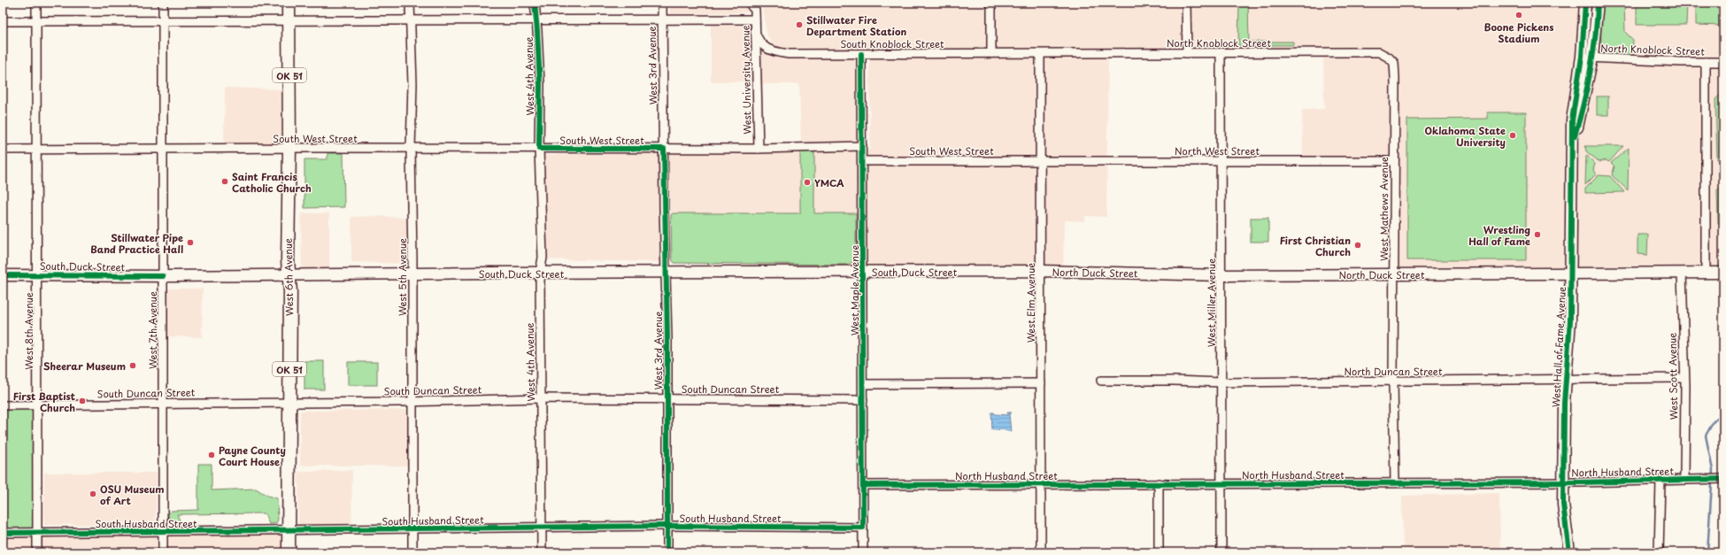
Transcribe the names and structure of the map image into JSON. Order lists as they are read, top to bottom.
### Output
{
  "streets": {
    "highway": ["OK 51", "West 6th Avenue"],
    "main road": ["South Duck Street", "North Duck Street", "West Hall of Fame Avenue"],
    "street": [
      "North Knoblock Street",
      "South Knoblock Street",
      "West 3rd Avenue",
      "West 4th Avenue",
      "West University Avenue",
      "South West Street",
      "North West Street",
      "West Mathews Avenue",
      "West 5th Avenue",
      "West Maple Avenue",
      "West Elm Avenue",
      "West Miller Avenue",
      "West 7th Avenue",
      "West 8th Avenue",
      "North Duncan Street",
      "West Scott Avenue",
      "South Duncan Street",
      "North Husband Street",
      "South Husband Street"
    ]
  },
  "crossings": [
    ["North Knoblock Street", "South Knoblock Street"],
    ["North Knoblock Street", "West Mathews Avenue"],
    ["North Knoblock Street", "West Elm Avenue"],
    ["North Knoblock Street", "West Miller Avenue"],
    ["North Knoblock Street", "West Hall of Fame Avenue"],
    ["South Knoblock Street", "West University Avenue"],
    ["South Knoblock Street", "West Maple Avenue"],
    ["South Knoblock Street", "West Elm Avenue"],
    ["West 3rd Avenue", "South West Street"],
    ["West 3rd Avenue", "South Duck Street"],
    ["West 3rd Avenue", "South Duncan Street"],
    ["West 3rd Avenue", "South Husband Street"],
    ["West 4th Avenue", "South West Street"],
    ["West 4th Avenue", "South Duck Street"],
    ["West 4th Avenue", "South Duncan Street"],
    ["West 4th Avenue", "South Husband Street"],
    ["West University Avenue", "South West Street"],
    ["South West Street", "North West Street"],
    ["South West Street", "West 6th Avenue"],
    ["South West Street", "West 5th Avenue"],
    ["South West Street", "West Maple Avenue"],
    ["South West Street", "West Elm Avenue"],
    ["South West Street", "West 7th Avenue"],
    ["South West Street", "West 8th Avenue"],
    ["North West Street", "West Mathews Avenue"],
    ["North West Street", "West Elm Avenue"],
    ["North West Street", "West Miller Avenue"],
    ["West Mathews Avenue", "North Duck Street"],
    ["West Mathews Avenue", "North Duncan Street"],
    ["West Mathews Avenue", "North Husband Street"],
    ["South Duck Street", "North Duck Street"],
    ["South Duck Street", "West 6th Avenue"],
    ["South Duck Street", "West 5th Avenue"],
    ["South Duck Street", "West Maple Avenue"],
    ["South Duck Street", "West Elm Avenue"],
    ["South Duck Street", "West 7th Avenue"],
    ["South Duck Street", "West 8th Avenue"],
    ["North Duck Street", "West Elm Avenue"],
    ["North Duck Street", "West Miller Avenue"],
    ["North Duck Street", "West Hall of Fame Avenue"],
    ["North Duck Street", "West Scott Avenue"],
    ["West 6th Avenue", "South Duncan Street"],
    ["West 6th Avenue", "South Husband Street"],
    ["West 5th Avenue", "South Duncan Street"],
    ["West 5th Avenue", "South Husband Street"],
    ["West Maple Avenue", "South Duncan Street"],
    ["West Maple Avenue", "North Husband Street"],
    ["West Maple Avenue", "South Husband Street"],
    ["West Elm Avenue", "North Husband Street"],
    ["West Miller Avenue", "North Duncan Street"],
    ["West Miller Avenue", "North Husband Street"],
    ["West 7th Avenue", "South Duncan Street"],
    ["West 7th Avenue", "South Husband Street"],
    ["West 8th Avenue", "South Duncan Street"],
    ["West 8th Avenue", "South Husband Street"],
    ["West Hall of Fame Avenue", "North Duncan Street"],
    ["West Hall of Fame Avenue", "North Husband Street"],
    ["North Duncan Street", "West Scott Avenue"],
    ["West Scott Avenue", "North Husband Street"]
  ],
  "places": [
    "Boone Pickens Stadium",
    "Stillwater Fire Department Station",
    "Oklahoma State University",
    "Saint Francis Catholic Church",
    "YMCA",
    "Wrestling Hall of Fame",
    "Stillwater Pipe Band Practice Hall",
    "First Christian Church",
    "Sheerar Museum",
    "First Baptist Church",
    "Payne County Court House",
    "OSU Museum of Art"
  ]
}
